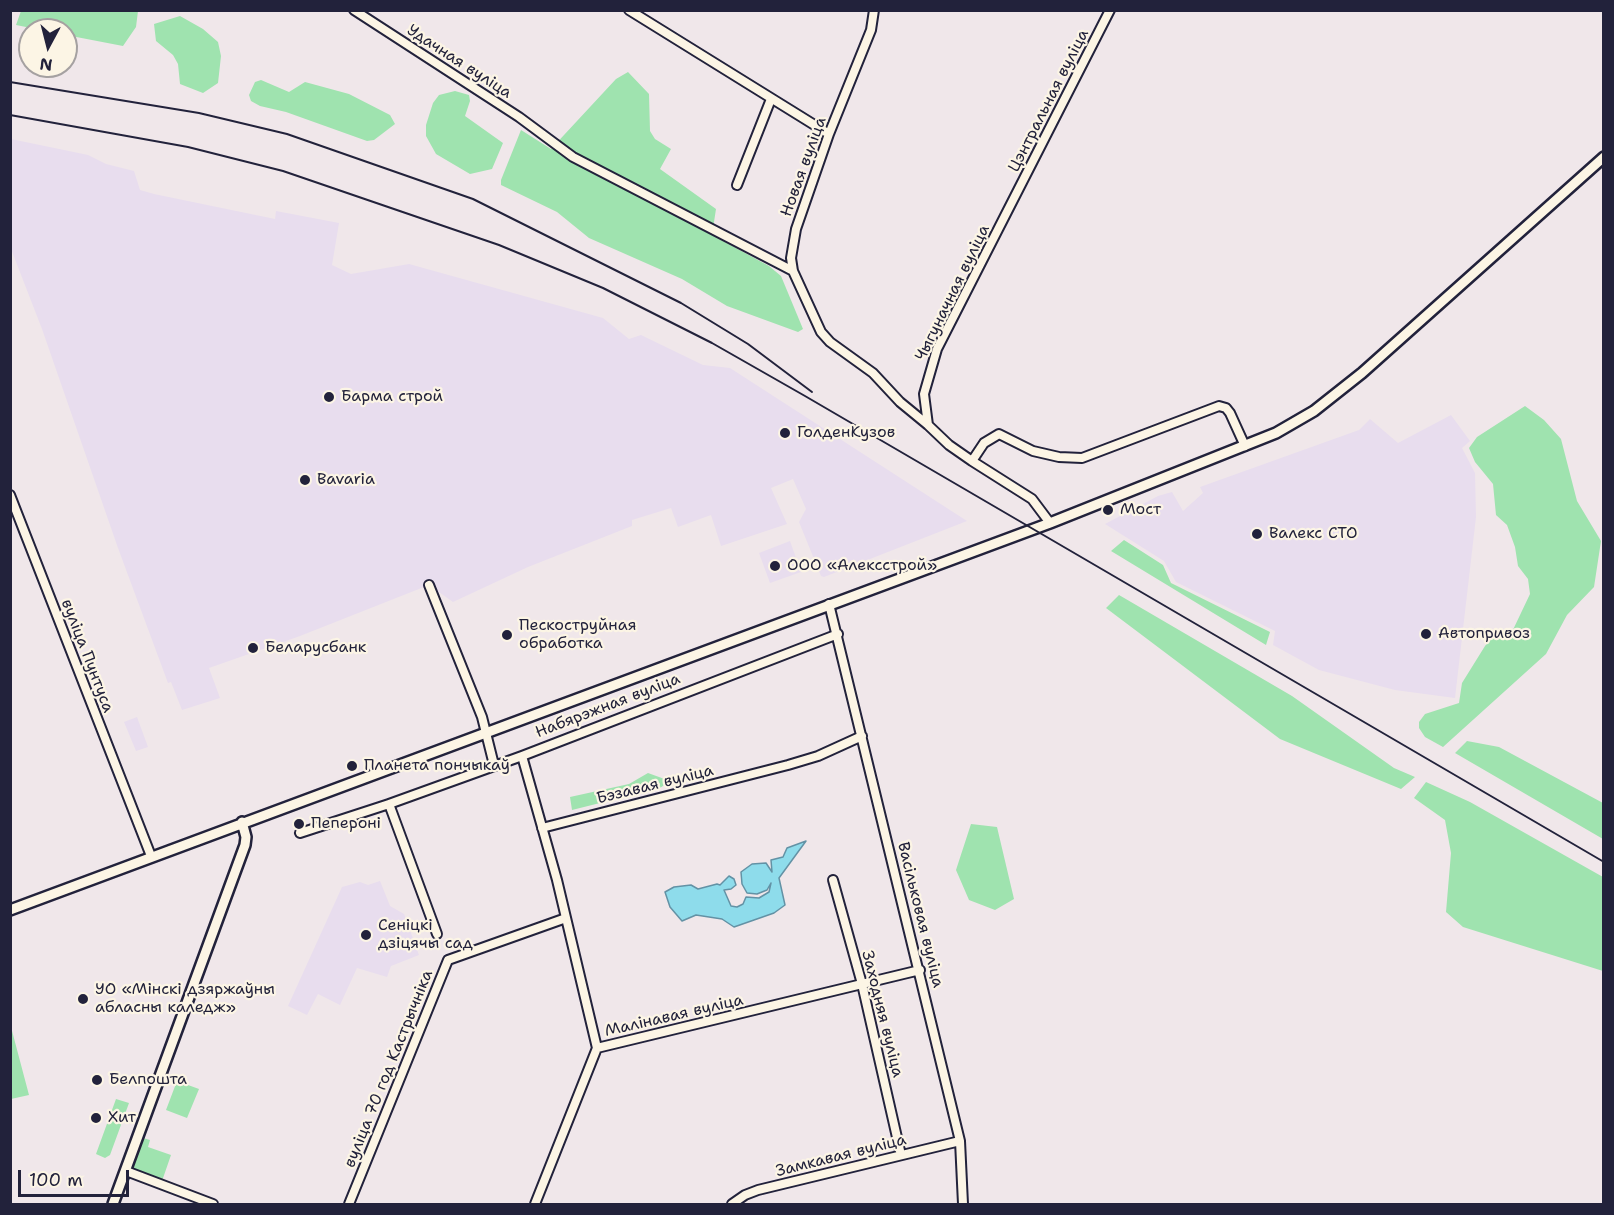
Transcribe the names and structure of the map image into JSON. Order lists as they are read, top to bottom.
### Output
{
  "streets": {
    "street": [
      "Удачная вуліца",
      "Цэнтральная вуліца",
      "Новая вуліца",
      "Чыгуначная вуліца",
      "вуліца Пунтуса",
      "Набярэжная вуліца",
      "Бэзавая вуліца",
      "Васільковая вуліца",
      "Заходняя вуліца",
      "Малінавая вуліца",
      "вуліца 70 год Кастрычніка",
      "Замкавая вуліца"
    ]
  },
  "crossings": [
    ["Удачная вуліца", "Новая вуліца"],
    ["Цэнтральная вуліца", "Чыгуначная вуліца"],
    ["Новая вуліца", "Чыгуначная вуліца"],
    ["Набярэжная вуліца", "Васільковая вуліца"],
    ["Бэзавая вуліца", "Васільковая вуліца"],
    ["Васільковая вуліца", "Малінавая вуліца"],
    ["Васільковая вуліца", "Замкавая вуліца"],
    ["Заходняя вуліца", "Малінавая вуліца"],
    ["Заходняя вуліца", "Замкавая вуліца"]
  ],
  "places": [
    "Барма строй",
    "ГолденКузов",
    "Bavaria",
    "Мост",
    "Валекс СТО",
    "ООО «Алексстрой»",
    "Автопривоз",
    "Пескоструйная обработка",
    "Беларусбанк",
    "Планета пончыкаў",
    "Пепероні",
    "Сеніцкі дзіцячы сад",
    "УО «Мінскі дзяржаўны абласны каледж»",
    "Белпошта",
    "Хит"
  ],
  "scale_bar": "100 m",
  "north": "bottom"
}
